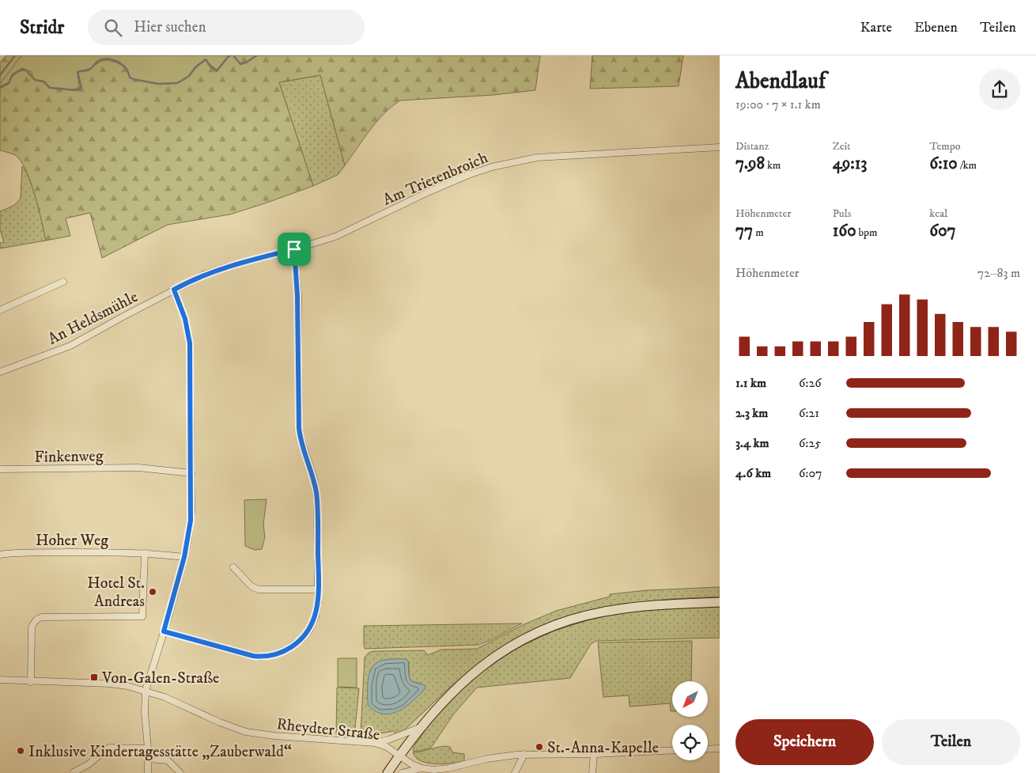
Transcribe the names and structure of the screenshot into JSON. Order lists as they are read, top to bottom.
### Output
{
  "streets": {
    "street": [
      "Am Trietenbroich",
      "An Heldsmühle",
      "Finkenweg",
      "Hoher Weg",
      "Rheydter Straße"
    ]
  },
  "crossings": [
    ["Am Trietenbroich", "An Heldsmühle"]
  ],
  "places": {
    "other": ["Hotel St. Andreas", "St.-Anna-Kapelle", "Inklusive Kindertagesstätte „Zauberwald“"],
    "transit": ["Von-Galen-Straße"]
  },
  "north": "bottom left",
  "page": {
    "header": "Stridr",
    "search": "Hier suchen",
    "nav": ["Karte", "Ebenen", "Teilen"],
    "heading": ["Abendlauf", "19:00 · 7 × 1.1 km"],
    "stats": [
      ["Distanz", "7.98 km"],
      ["Zeit", "49:13"],
      ["Tempo", "6:10 /km"],
      ["Höhenmeter", "77 m"],
      ["Puls", "160 bpm"],
      ["kcal", "607"]
    ],
    "chart": ["Höhenmeter", "72–83 m"],
    "list": [
      {
        "name": "1.1 km",
        "note": "6:26"
      },
      {
        "name": "2.3 km",
        "note": "6:21"
      },
      {
        "name": "3.4 km",
        "note": "6:25"
      },
      {
        "name": "4.6 km",
        "note": "6:07"
      }
    ],
    "buttons": ["Speichern", "Teilen"]
  }
}
